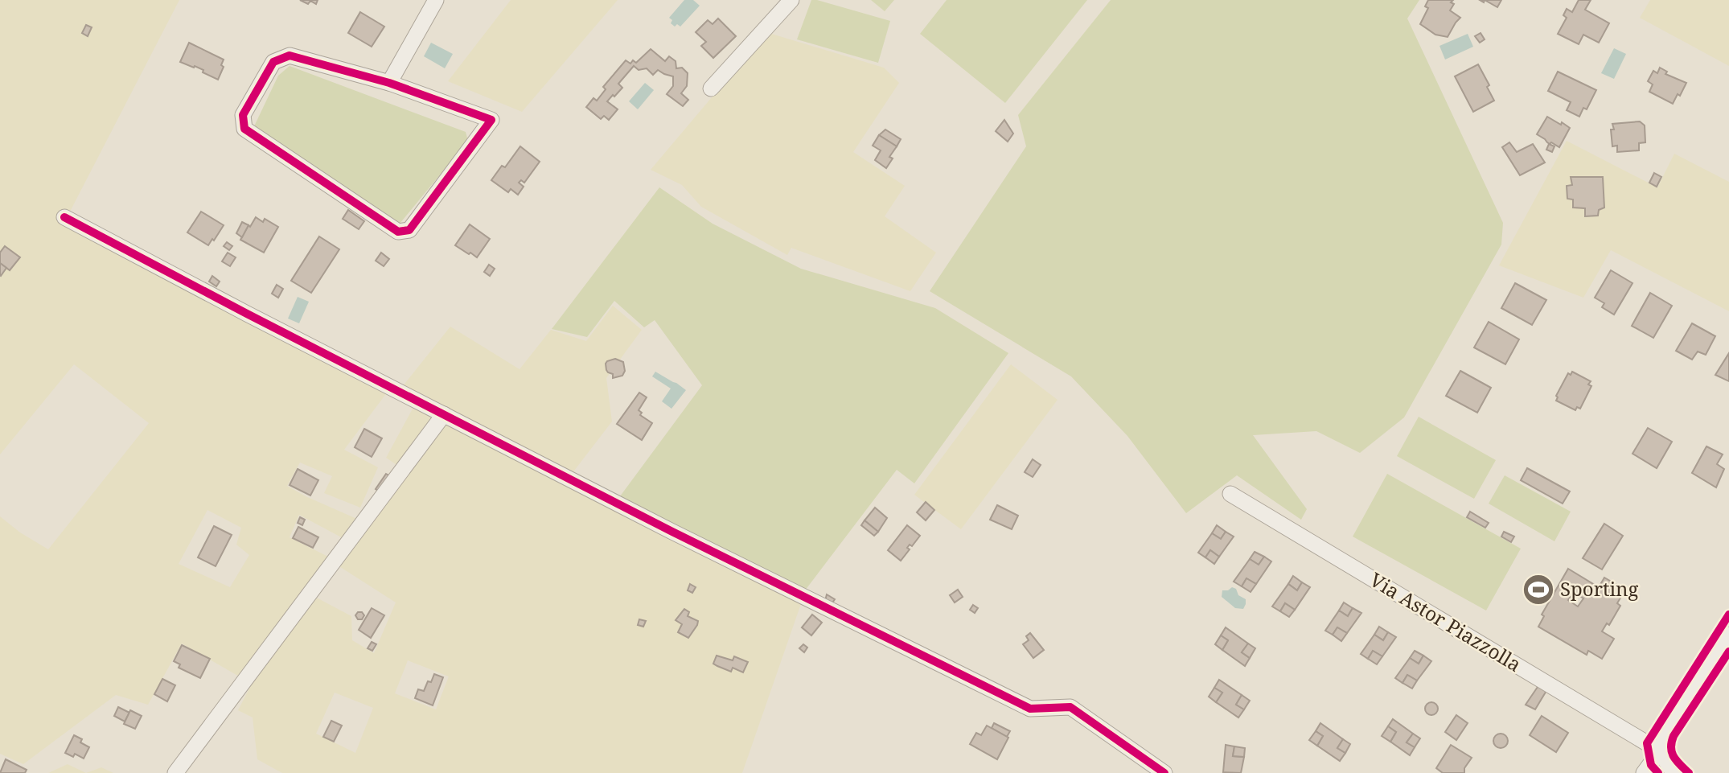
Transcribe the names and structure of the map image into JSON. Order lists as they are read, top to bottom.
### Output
{
  "streets": {
    "street": ["Via Astor Piazzolla"]
  },
  "places": {
    "sports": ["Sporting"]
  }
}
